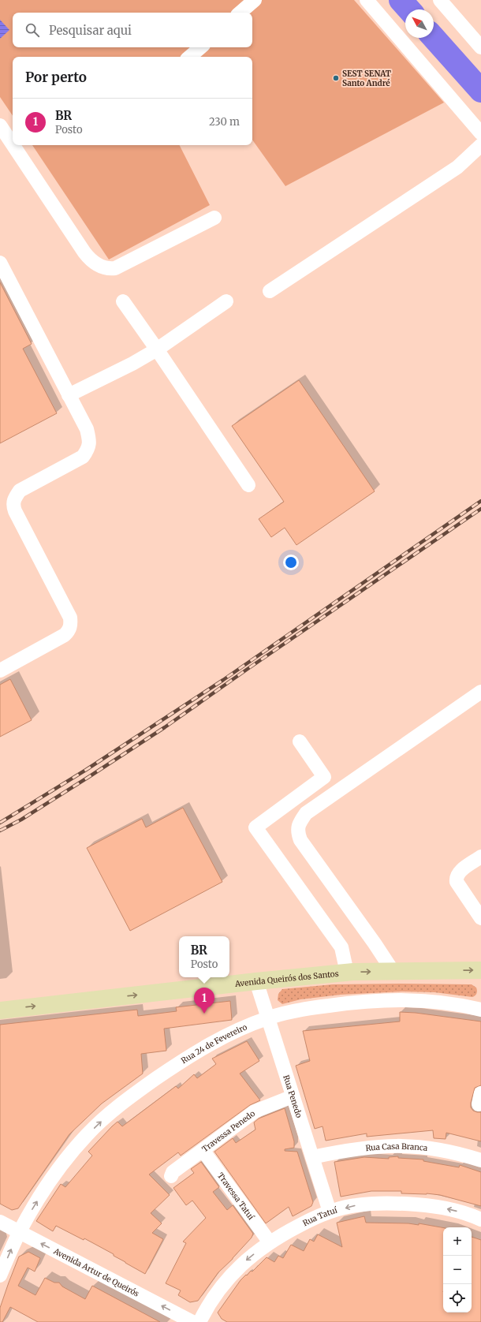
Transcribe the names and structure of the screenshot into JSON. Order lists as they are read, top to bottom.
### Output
{
  "streets": {
    "main road": ["Avenida Queirós dos Santos"],
    "street": [
      "Rua 24 de Fevereiro",
      "Rua Penedo",
      "Travessa Penedo",
      "Rua Casa Branca",
      "Travessa Tatuí",
      "Rua Tatuí",
      "Avenida Artur de Queirós"
    ]
  },
  "crossings": [
    ["Avenida Queirós dos Santos", "Rua Penedo"],
    ["Rua 24 de Fevereiro", "Rua Penedo"],
    ["Rua 24 de Fevereiro", "Avenida Artur de Queirós"],
    ["Rua Penedo", "Travessa Penedo"],
    ["Rua Penedo", "Rua Casa Branca"],
    ["Rua Penedo", "Rua Tatuí"],
    ["Travessa Penedo", "Travessa Tatuí"],
    ["Travessa Tatuí", "Rua Tatuí"]
  ],
  "one_way": [
    "Avenida Queirós dos Santos",
    "Rua 24 de Fevereiro",
    "Rua Tatuí",
    "Avenida Artur de Queirós"
  ],
  "places": ["SEST SENAT Santo André"],
  "north": "top left",
  "page": {
    "search": "Pesquisar aqui",
    "heading": "Por perto",
    "list": [
      {
        "mark": "1",
        "name": "BR",
        "note": "Posto",
        "value": "230 m"
      }
    ],
    "popup": ["BR", "Posto"],
    "pins": "1",
    "map_buttons": ["+", "−"]
  }
}
